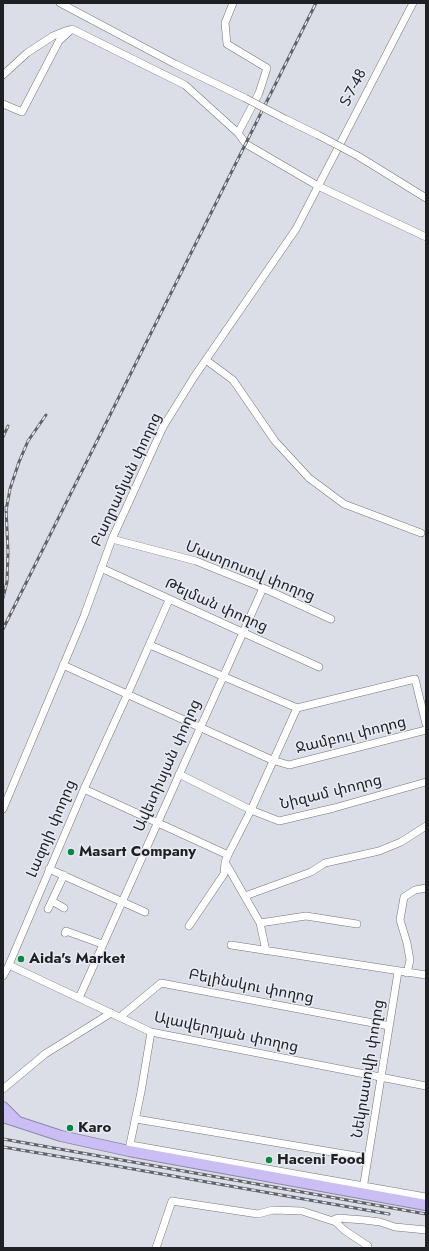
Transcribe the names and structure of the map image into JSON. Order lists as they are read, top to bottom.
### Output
{
  "streets": {
    "street": [
      "Տ-7-48",
      "Բաղրամյան փողոց",
      "Մատրոսով փողոց",
      "Թելման փողոց",
      "Ջամբուլ փողոց",
      "Ավետիսյան փողոց",
      "Նիզամ փողոց",
      "Լազոյի փողոց",
      "Բելինսկու փողոց",
      "Ալավերդյան փողոց",
      "Նեկրասովի փողոց"
    ]
  },
  "crossings": [
    ["Տ-7-48", "Բաղրամյան փողոց"],
    ["Բաղրամյան փողոց", "Մատրոսով փողոց"],
    ["Բաղրամյան փողոց", "Թելման փողոց"],
    ["Բաղրամյան փողոց", "Ջամբուլ փողոց"],
    ["Մատրոսով փողոց", "Ավետիսյան փողոց"],
    ["Թելման փողոց", "Ավետիսյան փողոց"],
    ["Թելման փողոց", "Լազոյի փողոց"],
    ["Ջամբուլ փողոց", "Ավետիսյան փողոց"],
    ["Ջամբուլ փողոց", "Լազոյի փողոց"],
    ["Ավետիսյան փողոց", "Նիզամ փողոց"],
    ["Ավետիսյան փողոց", "Ալավերդյան փողոց"],
    ["Լազոյի փողոց", "Ալավերդյան փողոց"],
    ["Բելինսկու փողոց", "Ալավերդյան փողոց"],
    ["Բելինսկու փողոց", "Նեկրասովի փողոց"],
    ["Ալավերդյան փողոց", "Նեկրասովի փողոց"]
  ],
  "places": [
    "Masart Company",
    "Aida's Market",
    "Karo",
    "Haceni Food"
  ]
}
